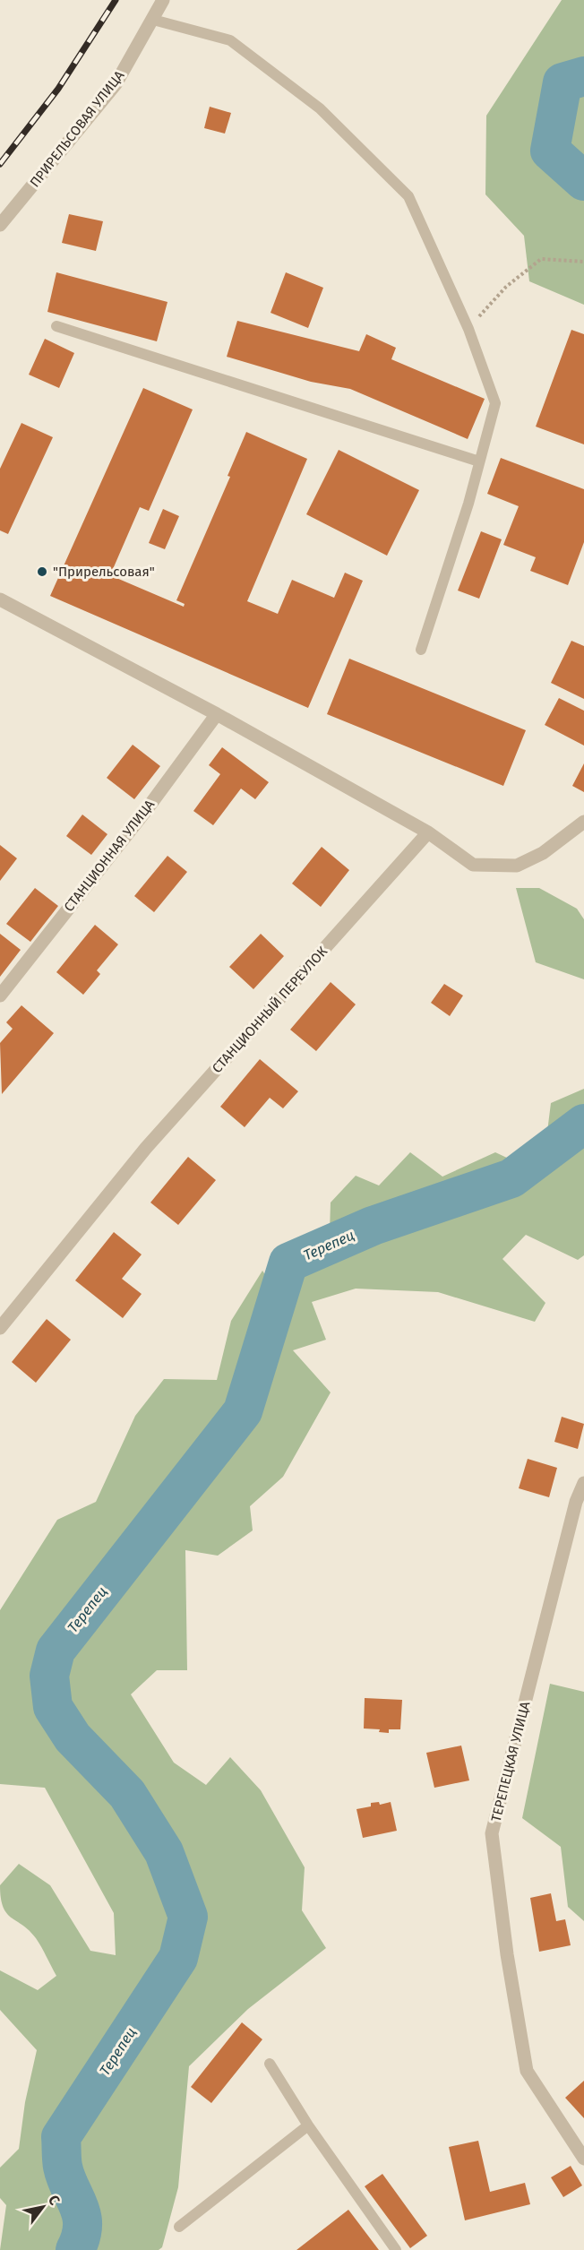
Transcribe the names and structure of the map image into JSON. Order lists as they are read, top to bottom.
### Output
{
  "streets": {
    "street": [
      "ПРИРЕЛЬСОВАЯ УЛИЦА",
      "СТАНЦИОННАЯ УЛИЦА",
      "СТАНЦИОННЫЙ ПЕРЕУЛОК",
      "ТЕРЕПЕЦКАЯ УЛИЦА"
    ]
  },
  "water": ["Терепец"],
  "places": ["\"Прирельсовая\""],
  "north": "top right"
}
